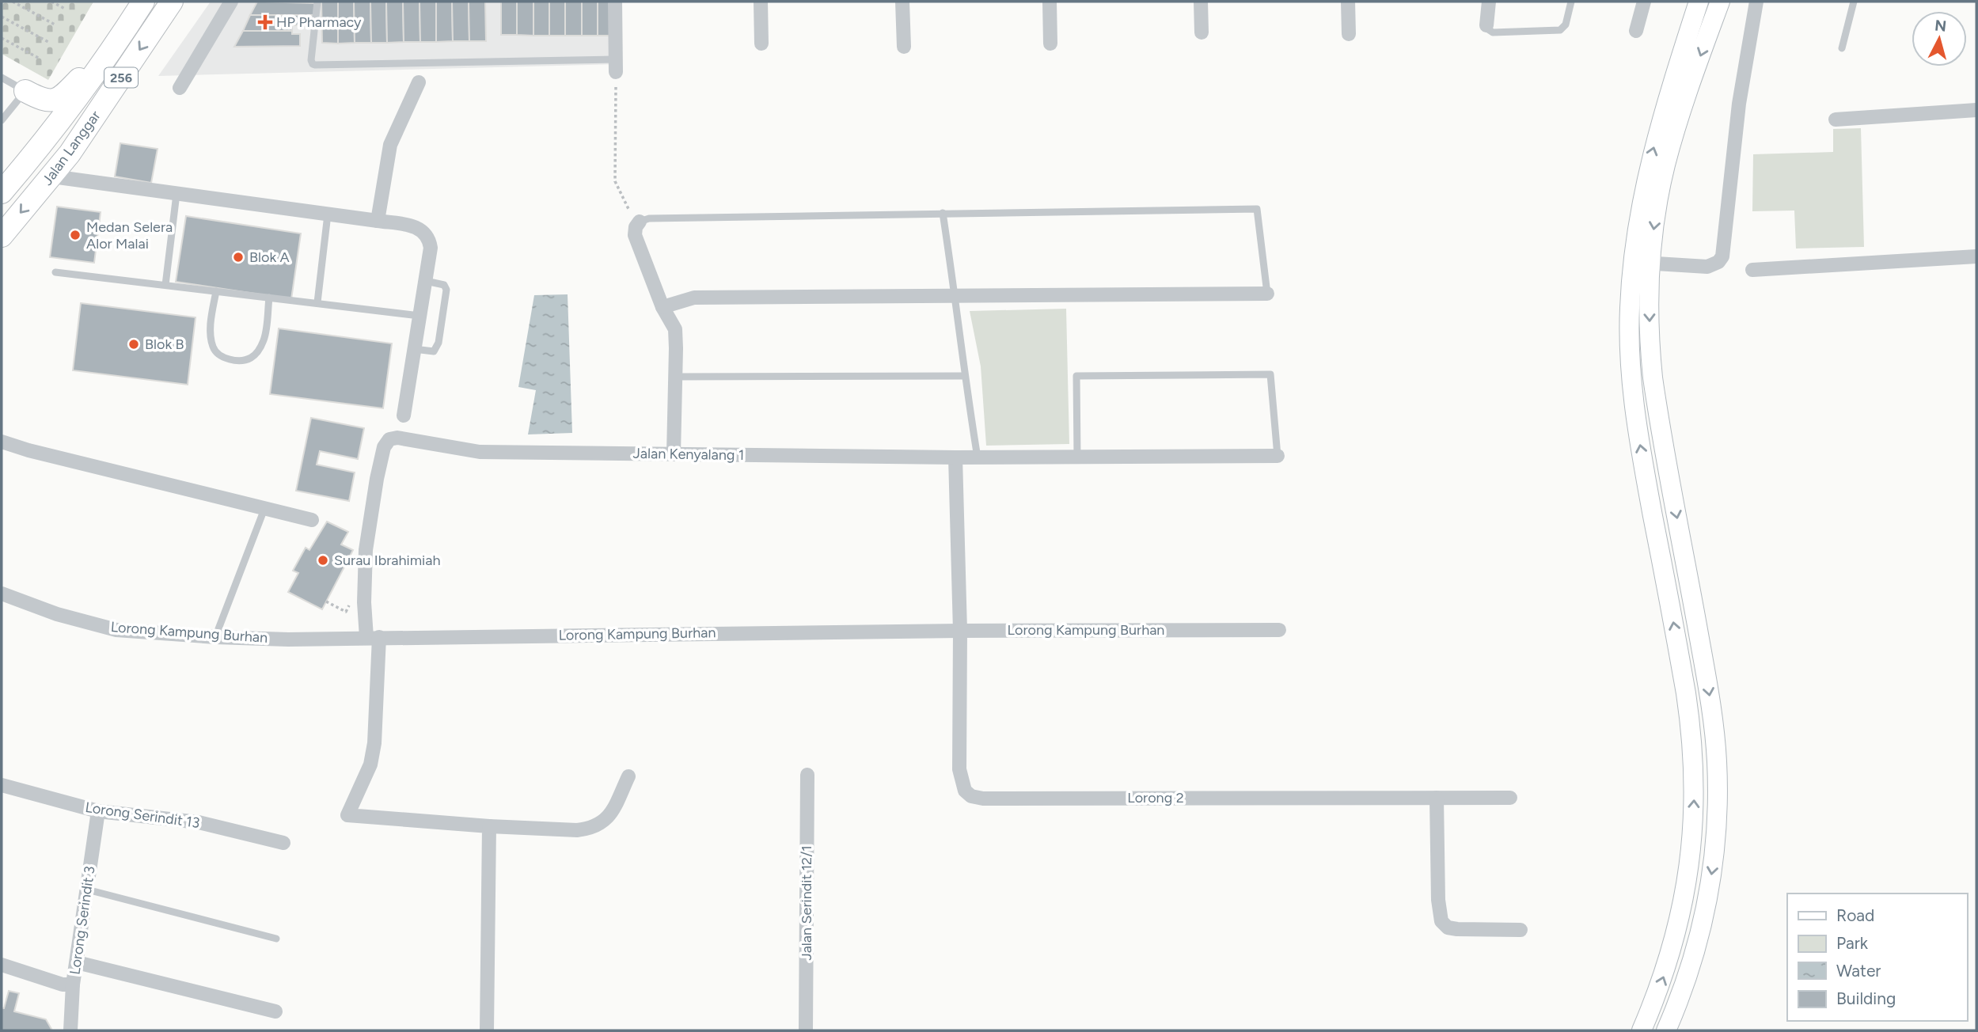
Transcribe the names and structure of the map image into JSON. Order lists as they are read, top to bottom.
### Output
{
  "streets": {
    "main road": ["256", "Jalan Langgar"],
    "street": [
      "Jalan Kenyalang 1",
      "Lorong Kampung Burhan",
      "Lorong 2",
      "Lorong Serindit 13",
      "Jalan Serindit 12/1",
      "Lorong Serindit 3"
    ]
  },
  "crossings": [
    ["Lorong Kampung Burhan", "Lorong 2"],
    ["Lorong Serindit 13", "Lorong Serindit 3"]
  ],
  "places": {
    "health": ["HP Pharmacy"],
    "other": [
      "Medan Selera Alor Malai",
      "Blok A",
      "Blok B",
      "Surau Ibrahimiah"
    ]
  },
  "legend": [
    "Road",
    "Park",
    "Water",
    "Building"
  ],
  "north": "top"
}
